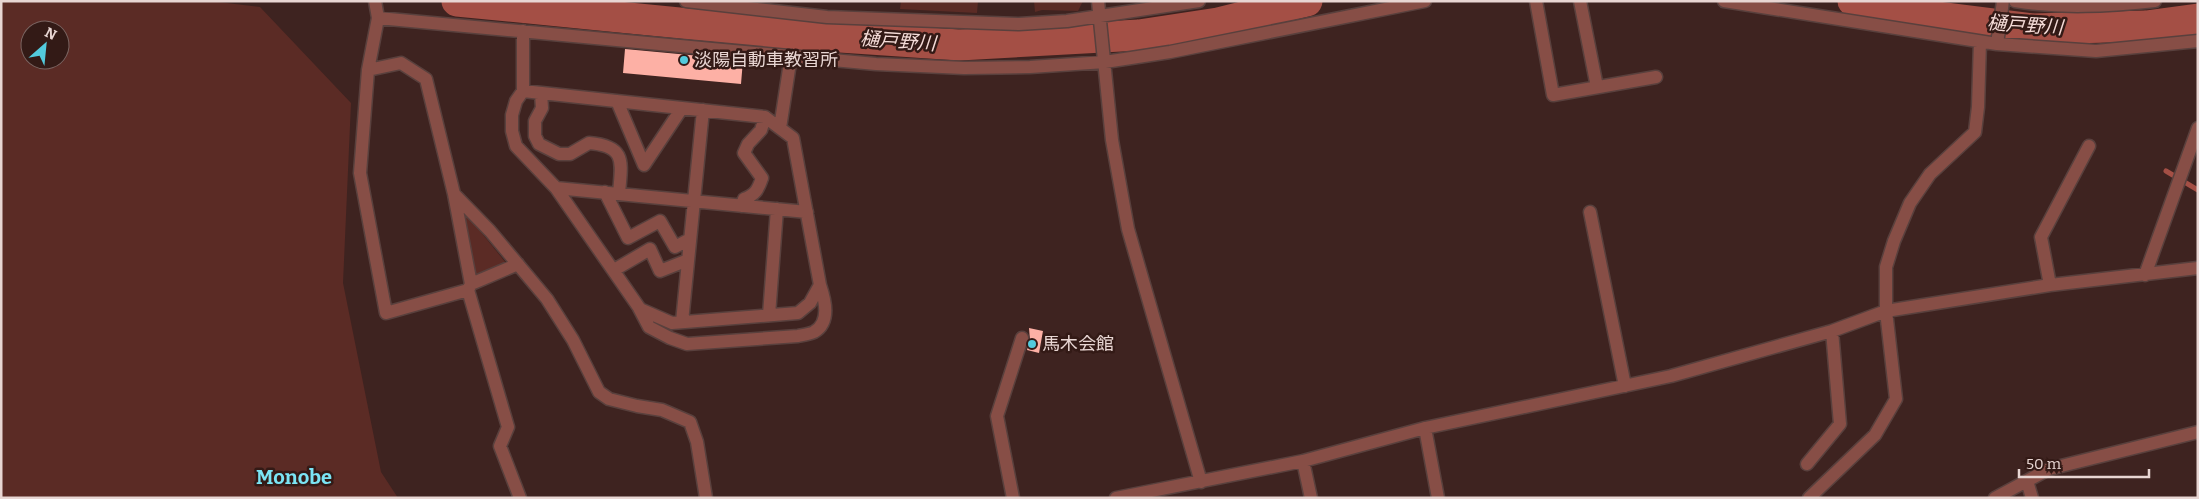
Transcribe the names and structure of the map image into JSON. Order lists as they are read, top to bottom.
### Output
{
  "districts": ["Monobe"],
  "water": ["樋戸野川"],
  "places": ["淡陽自動車教習所", "馬木会館"],
  "scale_bar": "50 m",
  "north": "top right"
}
